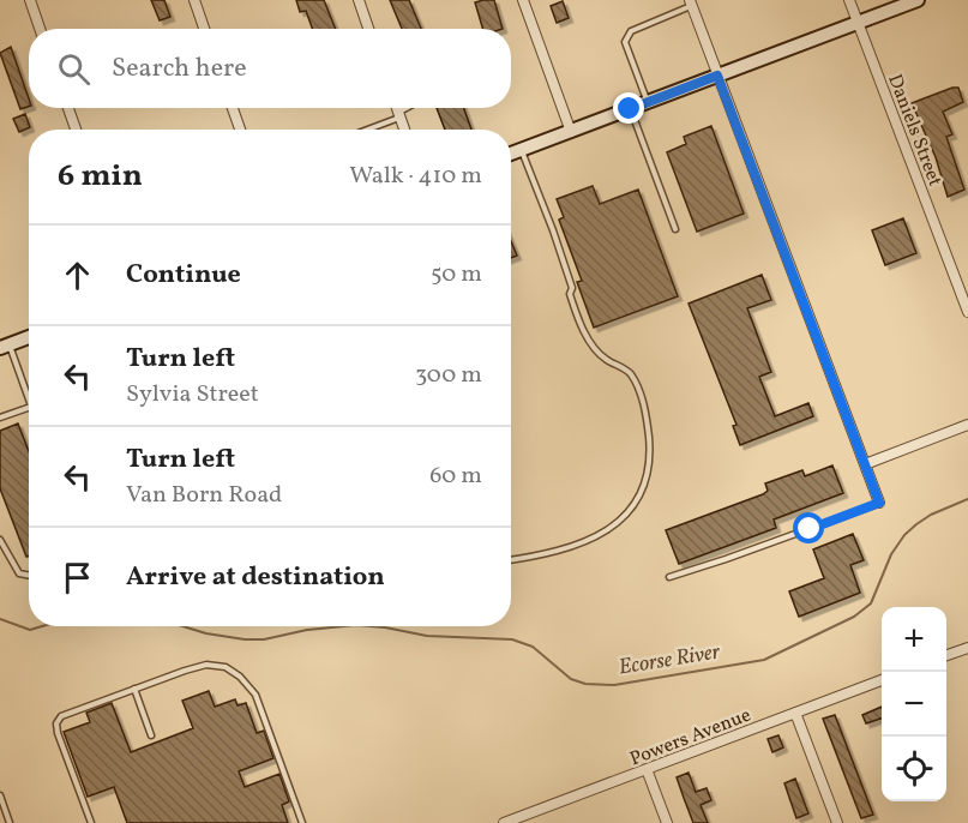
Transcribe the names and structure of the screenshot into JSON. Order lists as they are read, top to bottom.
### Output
{
  "streets": {
    "street": ["Daniels Street", "Powers Avenue"]
  },
  "water": ["Ecorse River"],
  "page": {
    "search": "Search here",
    "heading": ["6 min", "Walk · 410 m"],
    "list": [
      ["Continue", "50 m"],
      ["Turn left", "Sylvia Street", "300 m"],
      ["Turn left", "Van Born Road", "60 m"],
      "Arrive at destination"
    ],
    "map_buttons": ["+", "−"]
  }
}
